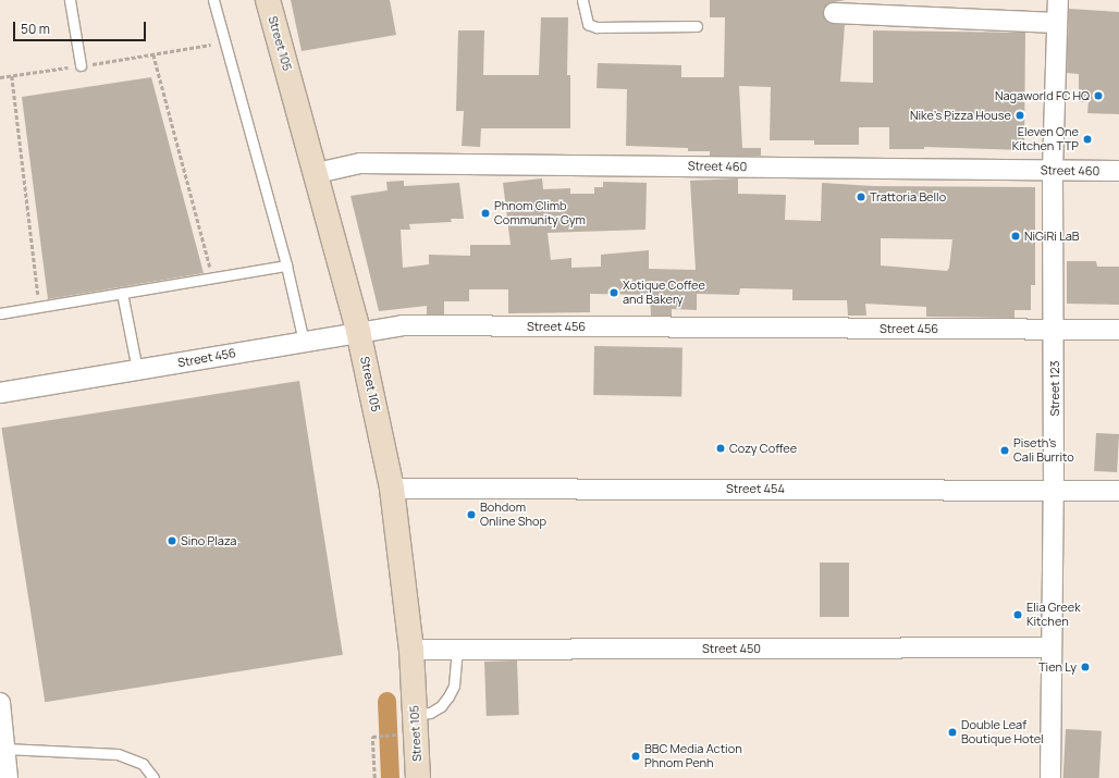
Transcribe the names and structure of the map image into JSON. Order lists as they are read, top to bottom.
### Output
{
  "streets": {
    "street": [
      "Street 105",
      "Street 460",
      "Street 456",
      "Street 123",
      "Street 454",
      "Street 450"
    ]
  },
  "crossings": [
    ["Street 105", "Street 460"],
    ["Street 105", "Street 456"],
    ["Street 105", "Street 454"],
    ["Street 105", "Street 450"],
    ["Street 460", "Street 123"],
    ["Street 456", "Street 123"],
    ["Street 123", "Street 454"],
    ["Street 123", "Street 450"]
  ],
  "places": [
    "Nagaworld FC HQ",
    "Nike's Pizza House",
    "Eleven One Kitchen TTP",
    "Trattoria Bello",
    "Phnom Climb Community Gym",
    "NiGiRi LaB",
    "Xotique Coffee and Bakery",
    "Cozy Coffee",
    "Piseth's Cali Burrito",
    "Bohdom Online Shop",
    "Sino Plaza",
    "Elia Greek Kitchen",
    "Tien Ly",
    "Double Leaf Boutique Hotel",
    "BBC Media Action Phnom Penh"
  ],
  "scale_bar": "50 m"
}
